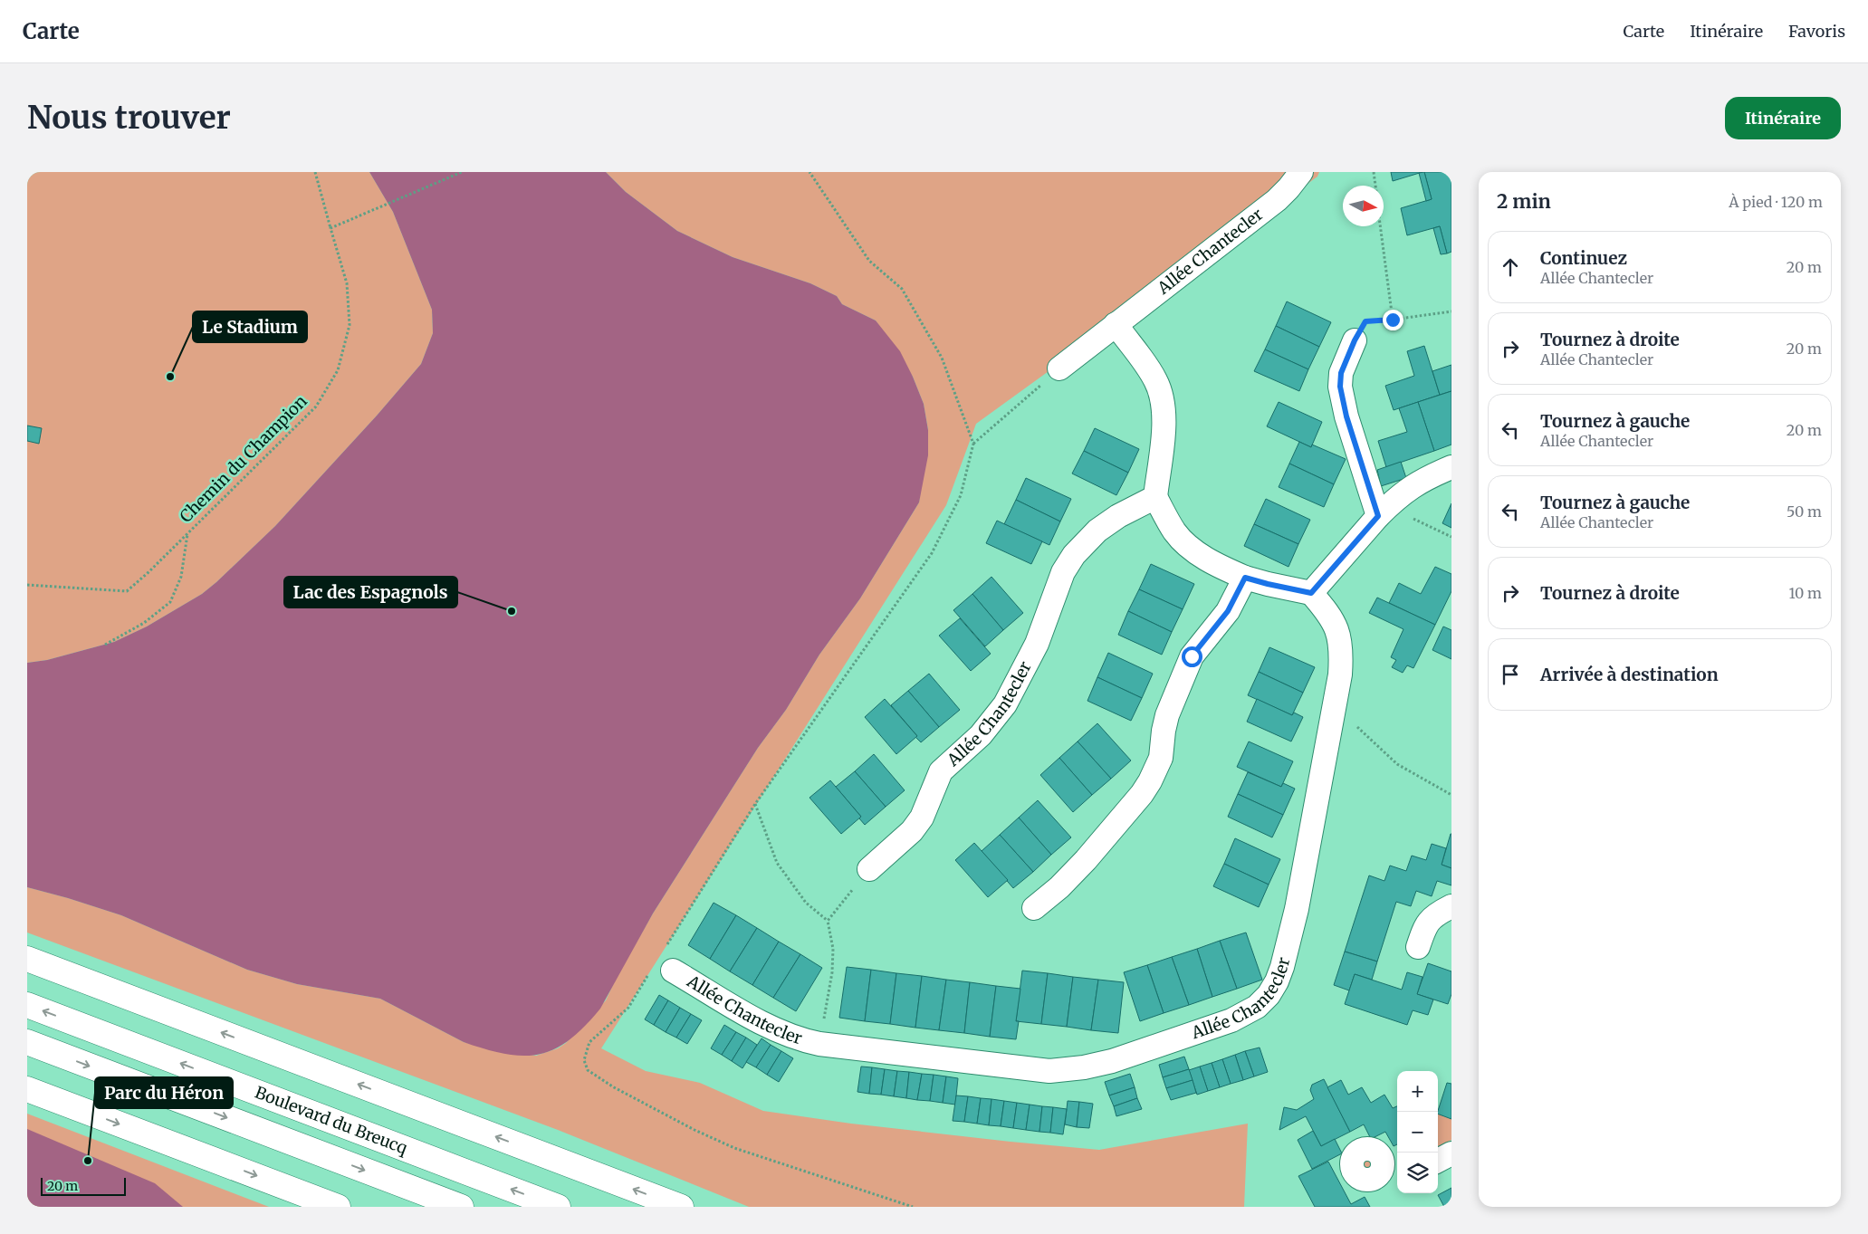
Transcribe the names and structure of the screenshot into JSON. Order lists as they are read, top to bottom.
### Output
{
  "streets": {
    "main road": ["Boulevard du Breucq"],
    "street": ["Allée Chantecler"],
    "path": ["Chemin du Champion"]
  },
  "places": ["Le Stadium", "Lac des Espagnols", "Parc du Héron"],
  "scale_bar": "20 m",
  "north": "right",
  "page": {
    "header": "Carte",
    "nav": ["Carte", "Itinéraire", "Favoris"],
    "buttons": "Itinéraire",
    "title": "Nous trouver",
    "heading": ["2 min", "À pied · 120 m"],
    "list": [
      ["Continuez", "Allée Chantecler", "20 m"],
      ["Tournez à droite", "Allée Chantecler", "20 m"],
      ["Tournez à gauche", "Allée Chantecler", "20 m"],
      ["Tournez à gauche", "Allée Chantecler", "50 m"],
      ["Tournez à droite", "10 m"],
      "Arrivée à destination"
    ],
    "map_buttons": ["+", "−"],
    "scale": "20 m"
  }
}
